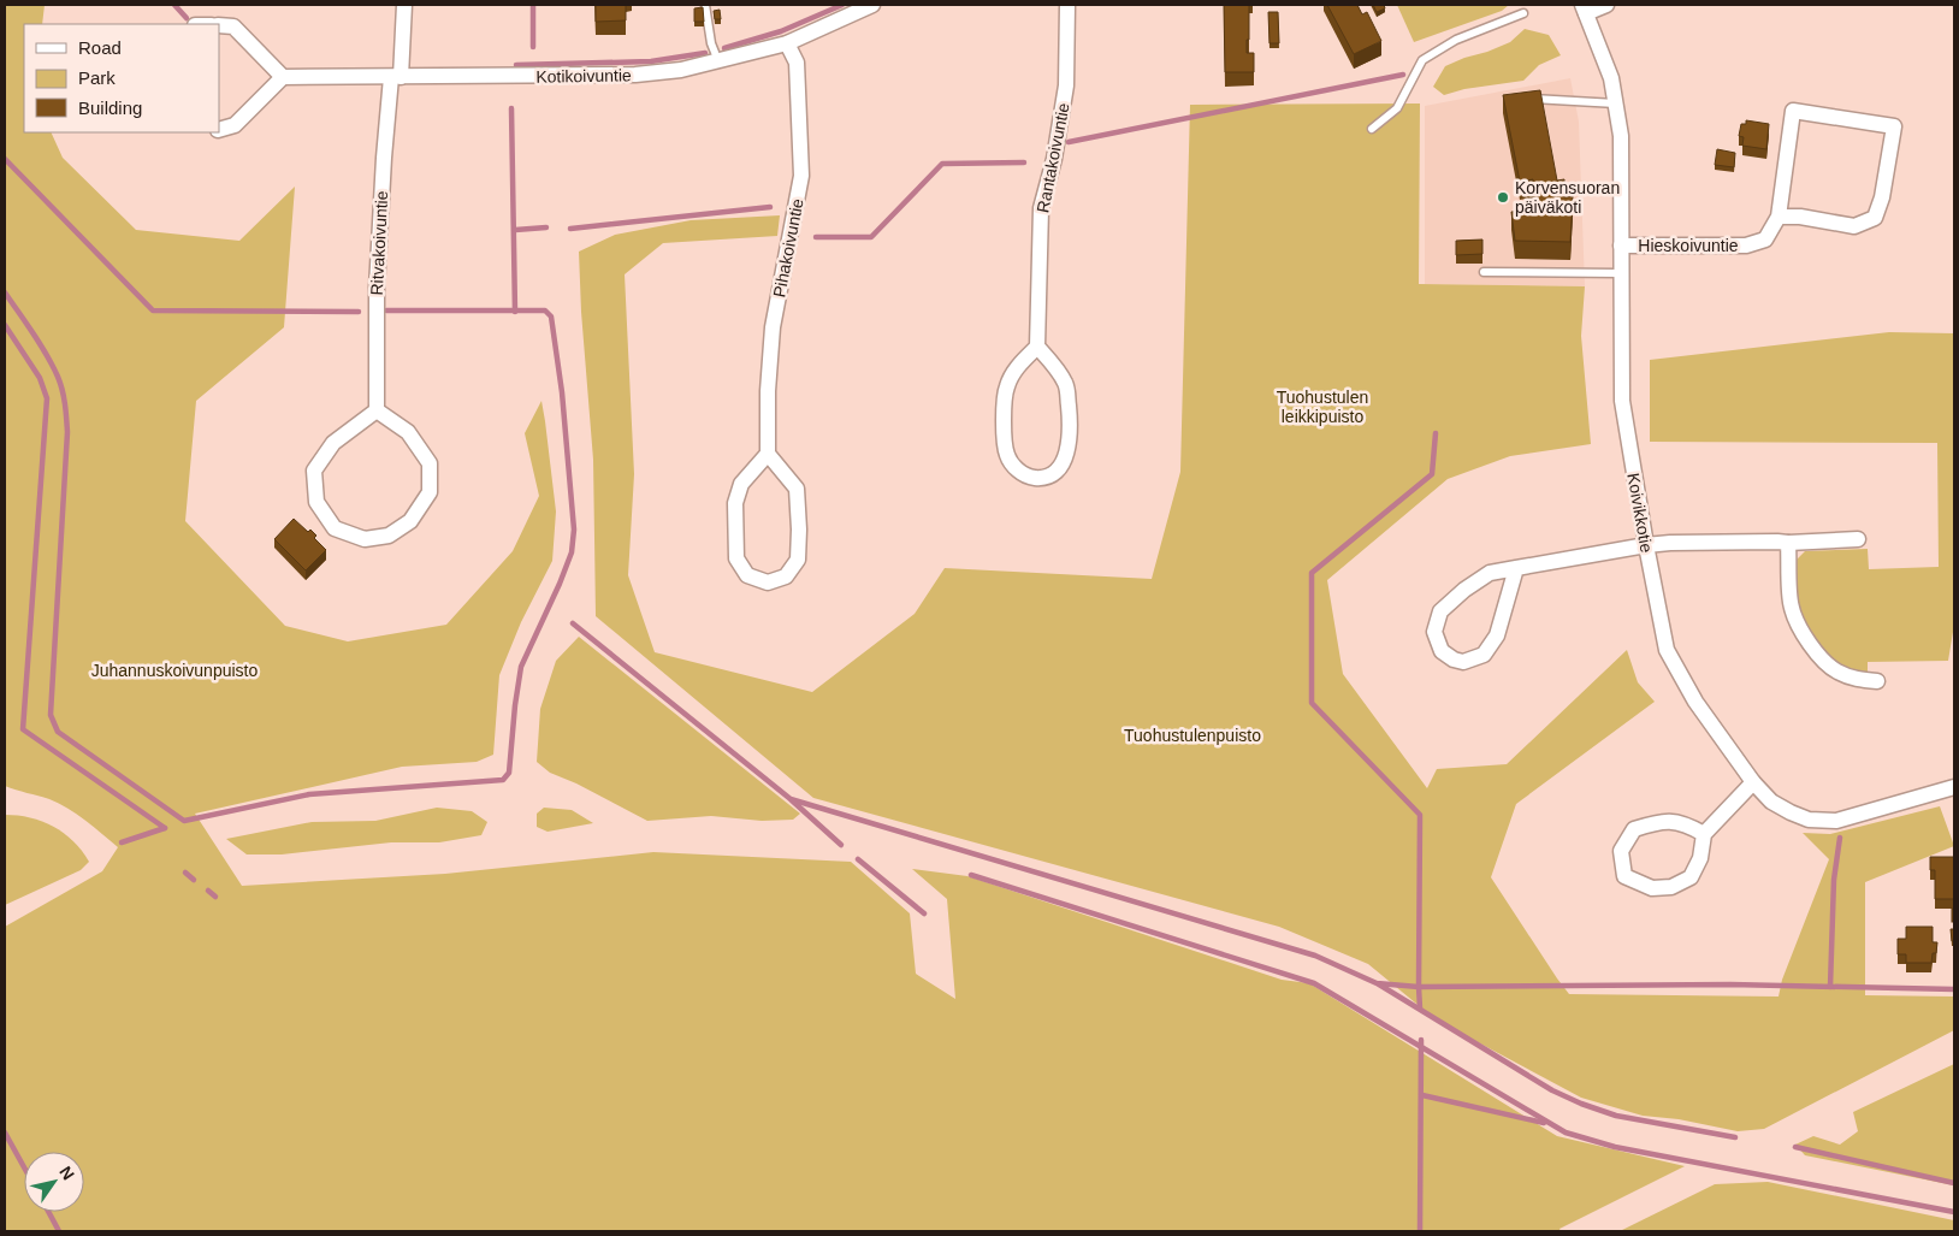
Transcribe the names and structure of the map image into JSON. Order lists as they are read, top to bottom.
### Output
{
  "streets": {
    "street": [
      "Kotikoivuntie",
      "Rantakoivuntie",
      "Ritvakoivuntie",
      "Hieskoivuntie",
      "Pihakoivuntie",
      "Koivikkotie"
    ]
  },
  "crossings": [
    ["Kotikoivuntie", "Ritvakoivuntie"],
    ["Kotikoivuntie", "Pihakoivuntie"],
    ["Hieskoivuntie", "Koivikkotie"]
  ],
  "parks": ["Tuohustulen leikkipuisto", "Juhannuskoivunpuisto", "Tuohustulenpuisto"],
  "places": ["Korvensuoran päiväkoti"],
  "legend": ["Road", "Park", "Building"],
  "north": "top right"
}
